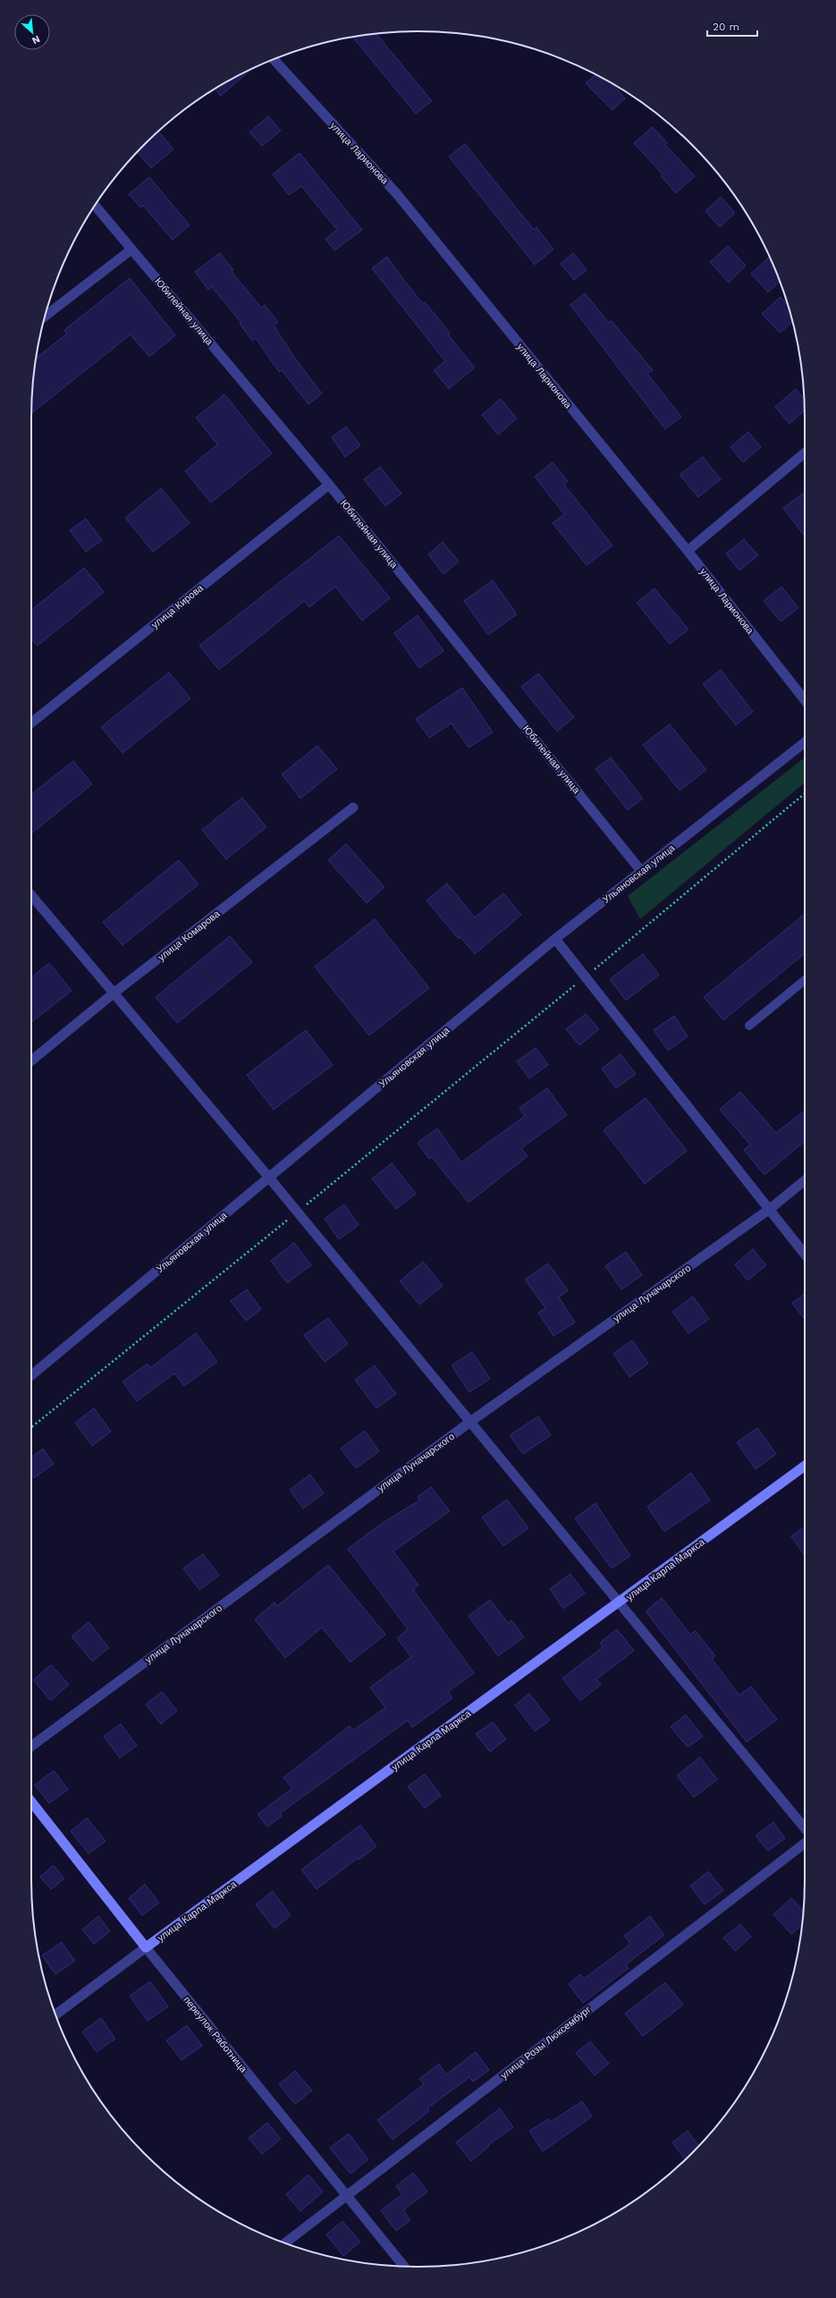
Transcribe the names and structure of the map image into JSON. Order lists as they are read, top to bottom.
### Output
{
  "streets": {
    "main road": ["улица Карла Маркса", "переулок Работница"],
    "street": [
      "улица Ларионова",
      "Юбилейная улица",
      "улица Кирова",
      "Ульяновская улица",
      "улица Комарова",
      "улица Луначарского",
      "улица Розы Люксембург"
    ]
  },
  "crossings": [
    ["Юбилейная улица", "улица Кирова"],
    ["Юбилейная улица", "Ульяновская улица"],
    ["улица Карла Маркса", "переулок Работница"],
    ["переулок Работница", "улица Розы Люксембург"]
  ],
  "scale_bar": "20 m",
  "north": "bottom right"
}
